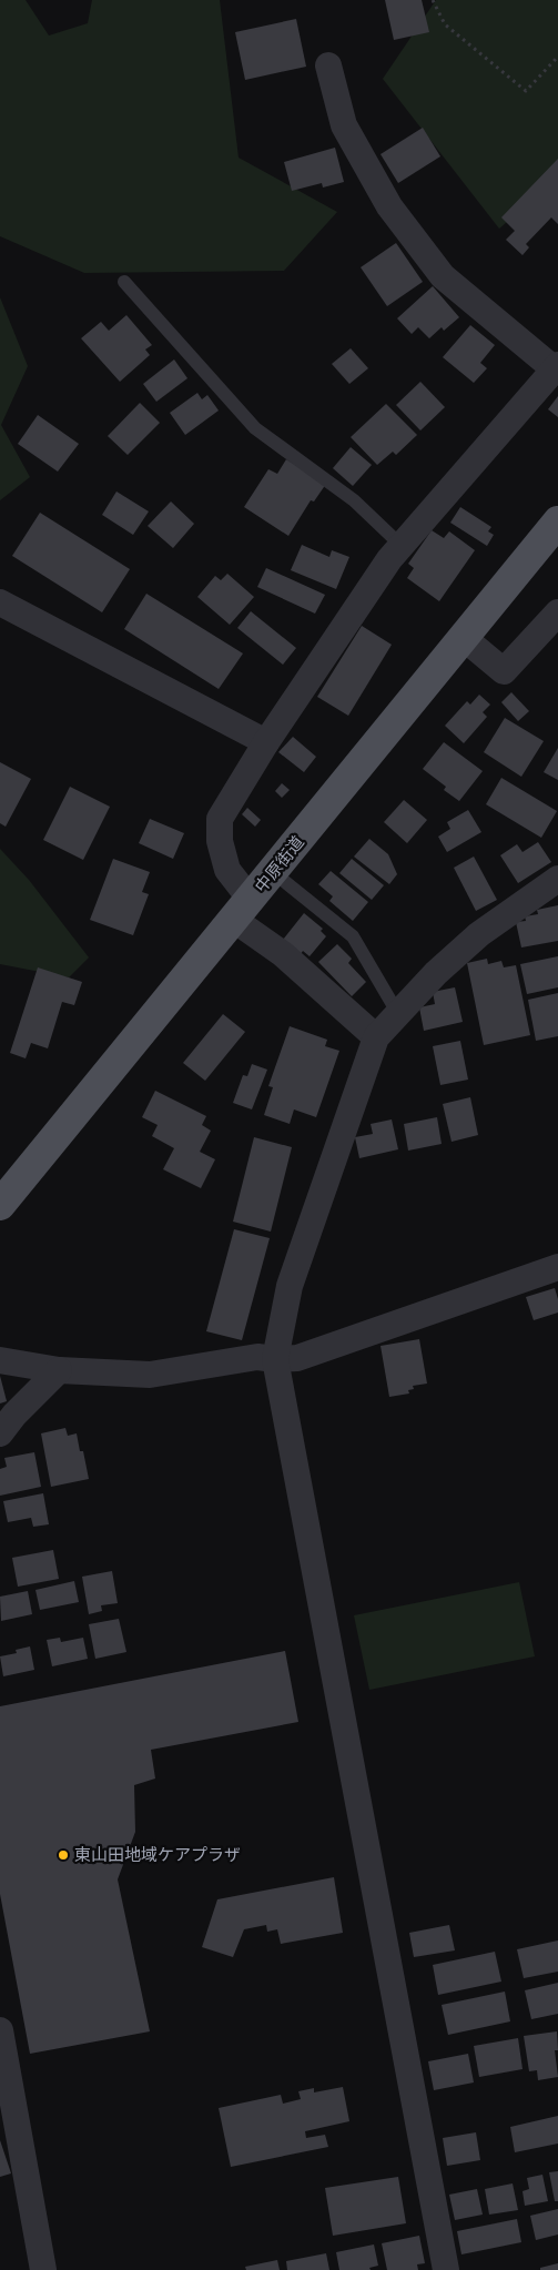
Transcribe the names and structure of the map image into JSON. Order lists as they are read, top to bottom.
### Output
{
  "streets": {
    "main road": ["中原街道"]
  },
  "places": ["東山田地域ケアプラザ"]
}
